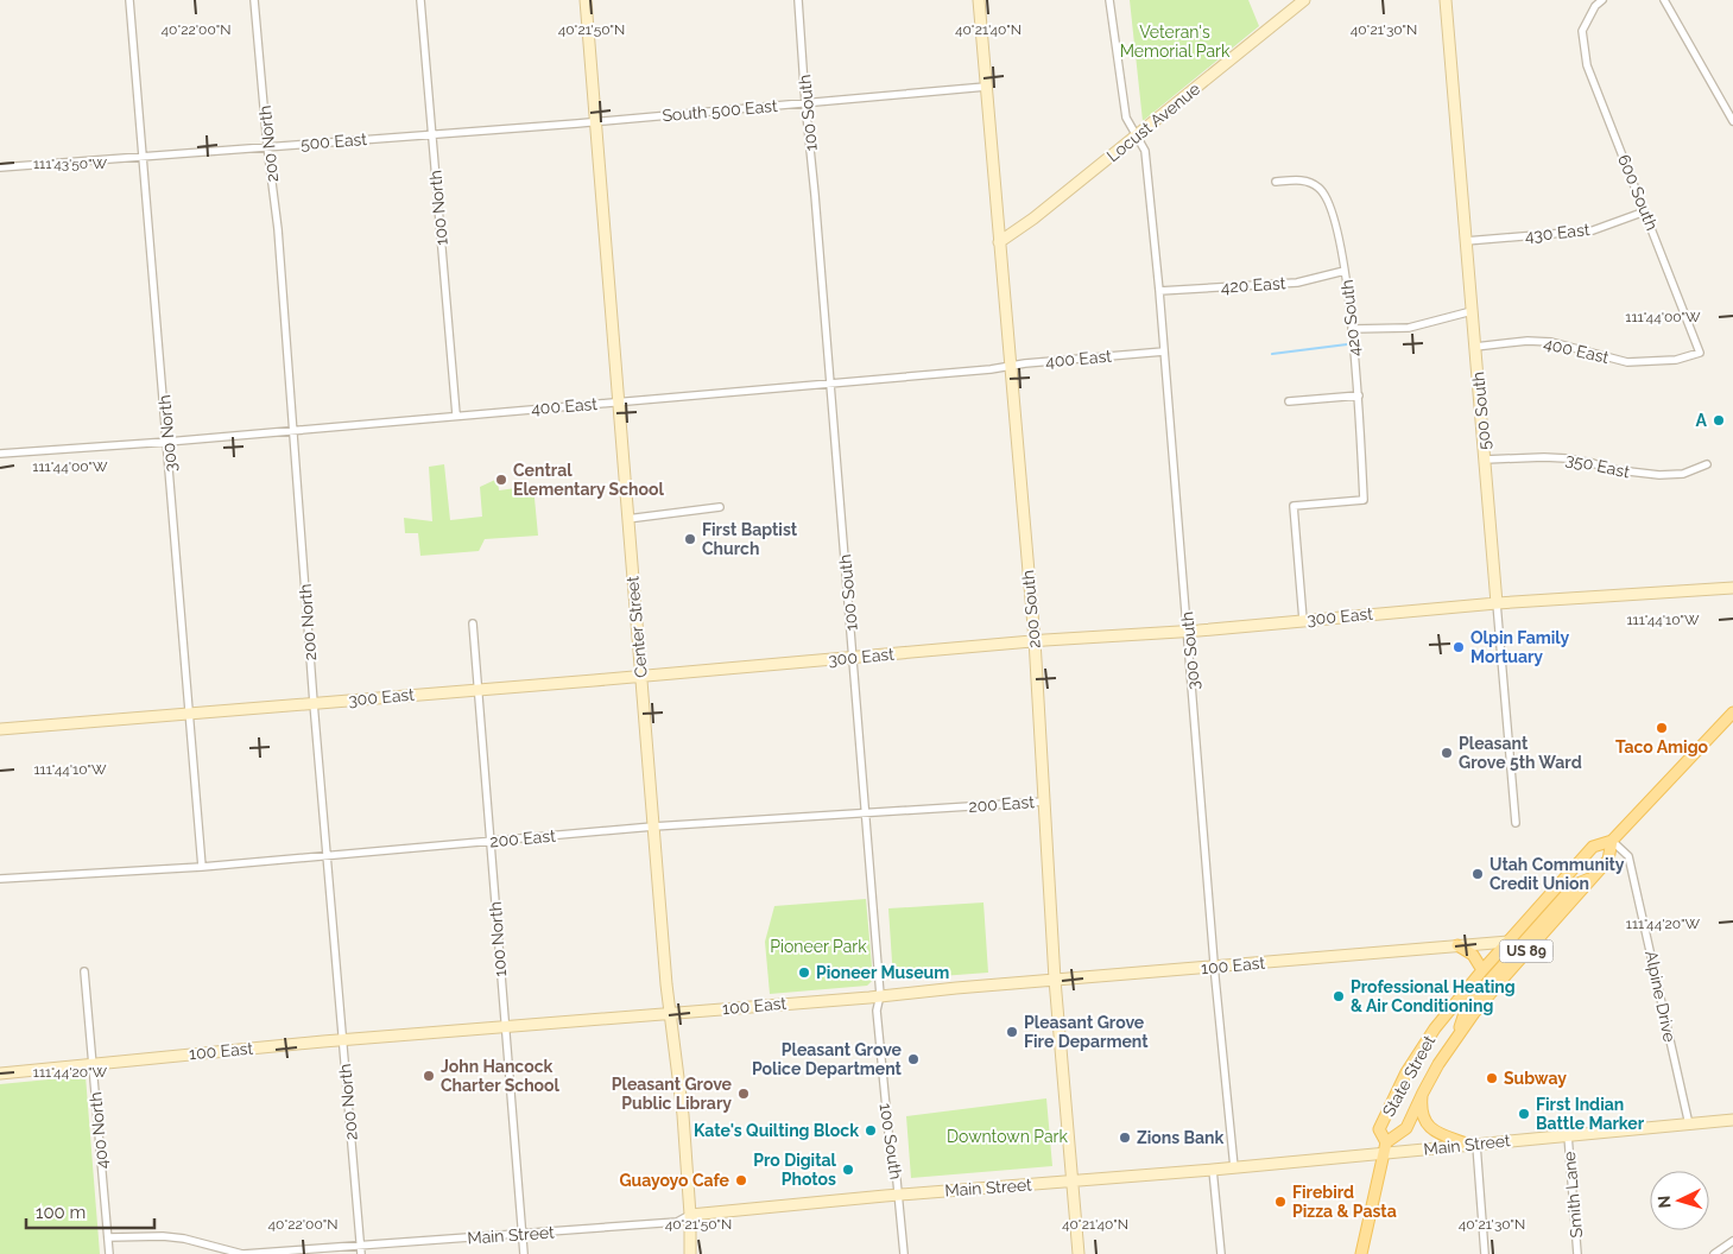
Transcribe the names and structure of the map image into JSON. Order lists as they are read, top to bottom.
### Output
{
  "streets": {
    "main road": ["US 89", "State Street"],
    "street": [
      "South 500 East",
      "100 South",
      "Locust Avenue",
      "500 East",
      "200 North",
      "600 South",
      "100 North",
      "430 East",
      "420 East",
      "420 South",
      "400 East",
      "500 South",
      "300 North",
      "350 East",
      "200 South",
      "300 East",
      "Center Street",
      "300 South",
      "200 East",
      "100 East",
      "Alpine Drive",
      "400 North",
      "Main Street",
      "Smith Lane"
    ]
  },
  "crossings": [
    ["South 500 East", "100 South"],
    ["South 500 East", "500 East"],
    ["South 500 East", "200 South"],
    ["South 500 East", "Center Street"],
    ["100 South", "400 East"],
    ["100 South", "300 East"],
    ["100 South", "200 East"],
    ["100 South", "100 East"],
    ["100 South", "Main Street"],
    ["Locust Avenue", "200 South"],
    ["Locust Avenue", "300 South"],
    ["500 East", "200 North"],
    ["500 East", "100 North"],
    ["500 East", "300 North"],
    ["500 East", "Center Street"],
    ["200 North", "400 East"],
    ["200 North", "300 East"],
    ["200 North", "200 East"],
    ["200 North", "100 East"],
    ["200 North", "Main Street"],
    ["600 South", "430 East"],
    ["600 South", "400 East"],
    ["100 North", "400 East"],
    ["100 North", "300 East"],
    ["100 North", "200 East"],
    ["100 North", "100 East"],
    ["100 North", "Main Street"],
    ["430 East", "500 South"],
    ["420 East", "420 South"],
    ["420 East", "300 South"],
    ["420 South", "300 East"],
    ["400 East", "500 South"],
    ["400 East", "300 North"],
    ["400 East", "200 South"],
    ["400 East", "Center Street"],
    ["400 East", "300 South"],
    ["500 South", "350 East"],
    ["500 South", "300 East"],
    ["300 North", "300 East"],
    ["300 North", "200 East"],
    ["200 South", "300 East"],
    ["200 South", "200 East"],
    ["200 South", "100 East"],
    ["200 South", "Main Street"],
    ["300 East", "Center Street"],
    ["300 East", "300 South"],
    ["Center Street", "200 East"],
    ["Center Street", "100 East"],
    ["Center Street", "Main Street"],
    ["300 South", "100 East"],
    ["300 South", "Main Street"],
    ["100 East", "State Street"],
    ["100 East", "400 North"],
    ["Alpine Drive", "State Street"],
    ["Alpine Drive", "Main Street"],
    ["400 North", "Main Street"],
    ["Main Street", "Smith Lane"]
  ],
  "parks": ["Veteran's Memorial Park", "Pioneer Park", "Downtown Park"],
  "places": [
    "A",
    "Central Elementary School",
    "First Baptist Church",
    "Olpin Family Mortuary",
    "Taco Amigo",
    "Pleasant Grove 5th Ward",
    "Utah Community Credit Union",
    "Pioneer Museum",
    "Professional Heating & Air Conditioning",
    "Pleasant Grove Fire Deparment",
    "Pleasant Grove Police Department",
    "John Hancock Charter School",
    "Subway",
    "Pleasant Grove Public Library",
    "First Indian Battle Marker",
    "Kate's Quilting Block",
    "Zions Bank",
    "Pro Digital Photos",
    "Guayoyo Cafe",
    "Firebird Pizza & Pasta"
  ],
  "scale_bar": "100 m",
  "north": "left",
  "coordinates": [
    "40°22'00\"N",
    "40°21'50\"N",
    "40°21'40\"N",
    "40°21'30\"N",
    "111°43'50\"W",
    "111°44'00\"W",
    "111°44'10\"W",
    "111°44'20\"W"
  ]
}
